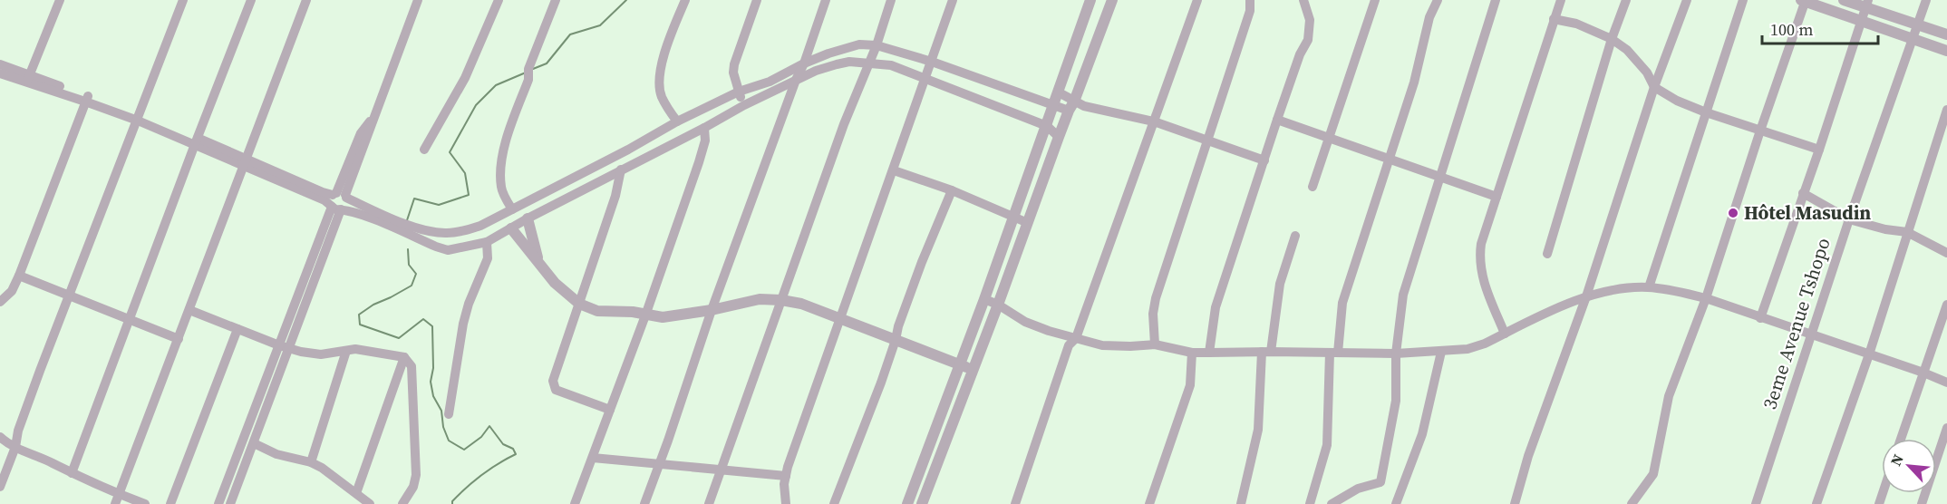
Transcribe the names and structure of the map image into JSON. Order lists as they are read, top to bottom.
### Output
{
  "streets": {
    "street": ["3eme Avenue Tshopo"]
  },
  "places": ["Hôtel Masudin"],
  "scale_bar": "100 m",
  "north": "top left"
}
